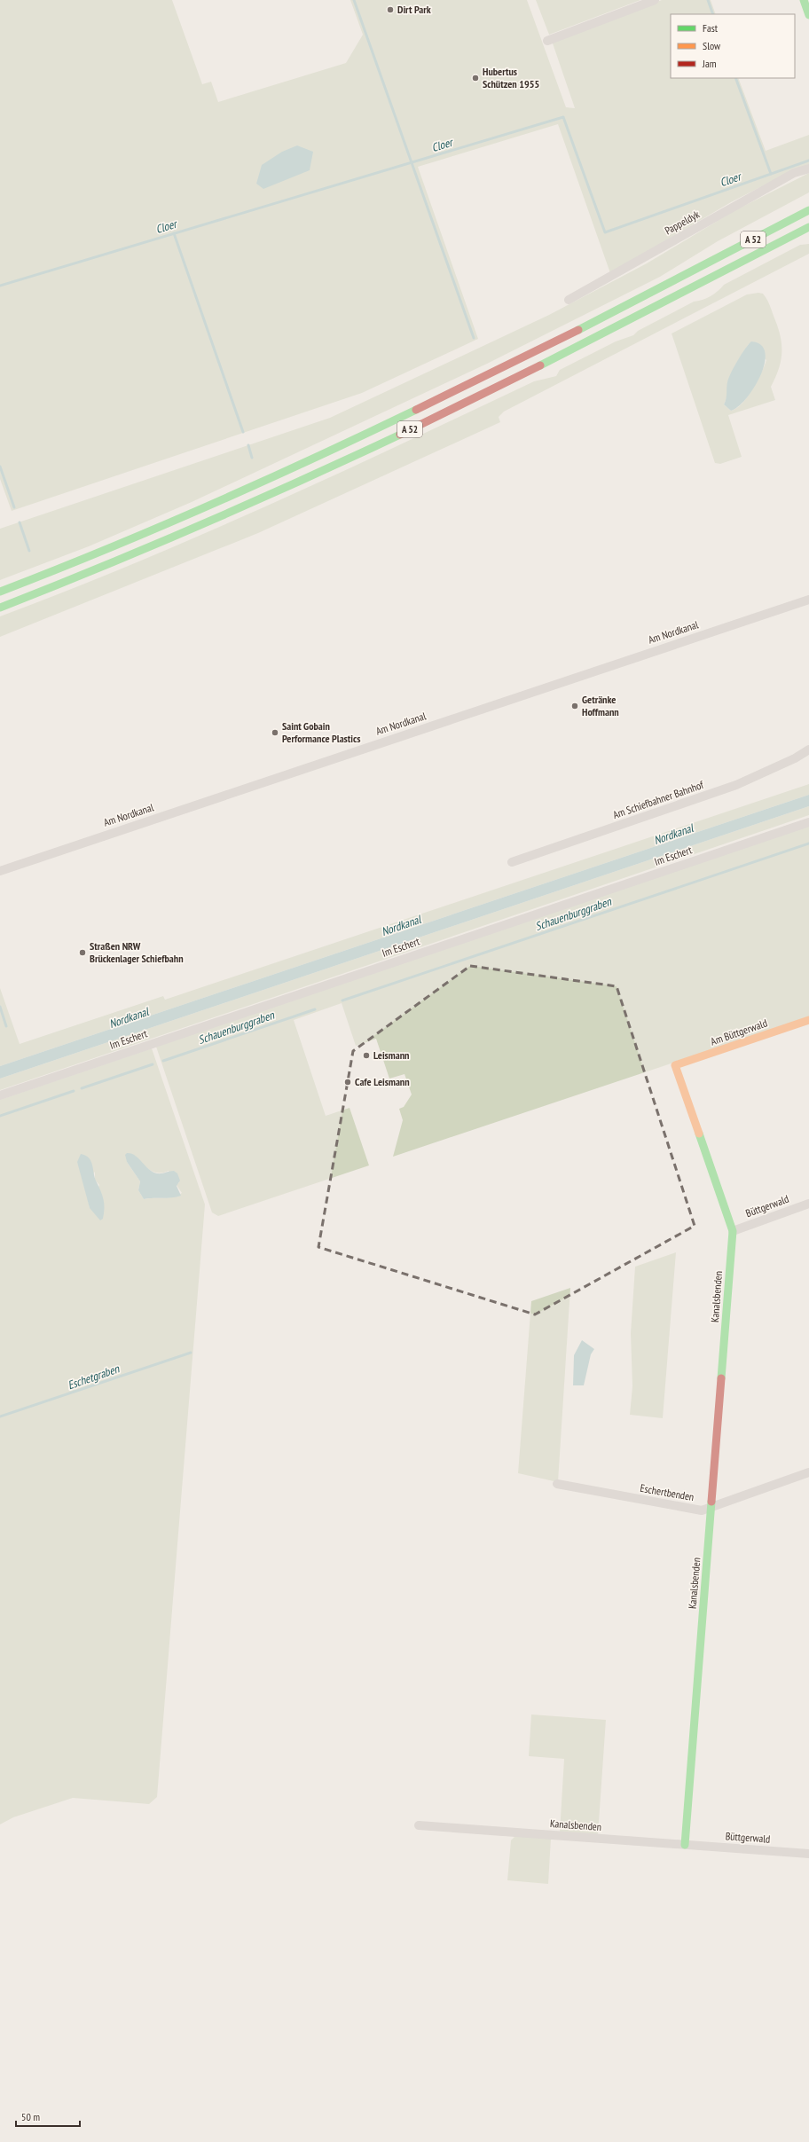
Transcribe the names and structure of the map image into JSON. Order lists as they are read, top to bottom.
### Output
{
  "streets": {
    "main road": ["A 52", "Am Büttgerwald", "Kanalsbenden"],
    "street": [
      "Pappeldyk",
      "Am Nordkanal",
      "Am Schiefbahner Bahnhof",
      "Im Eschert",
      "Büttgerwald",
      "Eschertbenden"
    ]
  },
  "crossings": [
    ["Am Büttgerwald", "Kanalsbenden"],
    ["Büttgerwald", "Kanalsbenden"],
    ["Kanalsbenden", "Eschertbenden"]
  ],
  "water": [
    "Cloer",
    "Nordkanal",
    "Schauenburggraben",
    "Eschetgraben"
  ],
  "places": [
    "Dirt Park",
    "Hubertus Schützen 1955",
    "Getränke Hoffmann",
    "Saint Gobain Performance Plastics",
    "Straßen NRW Brückenlager Schiefbahn",
    "Leismann",
    "Cafe Leismann"
  ],
  "legend": ["Fast", "Slow", "Jam"],
  "scale_bar": "50 m"
}
